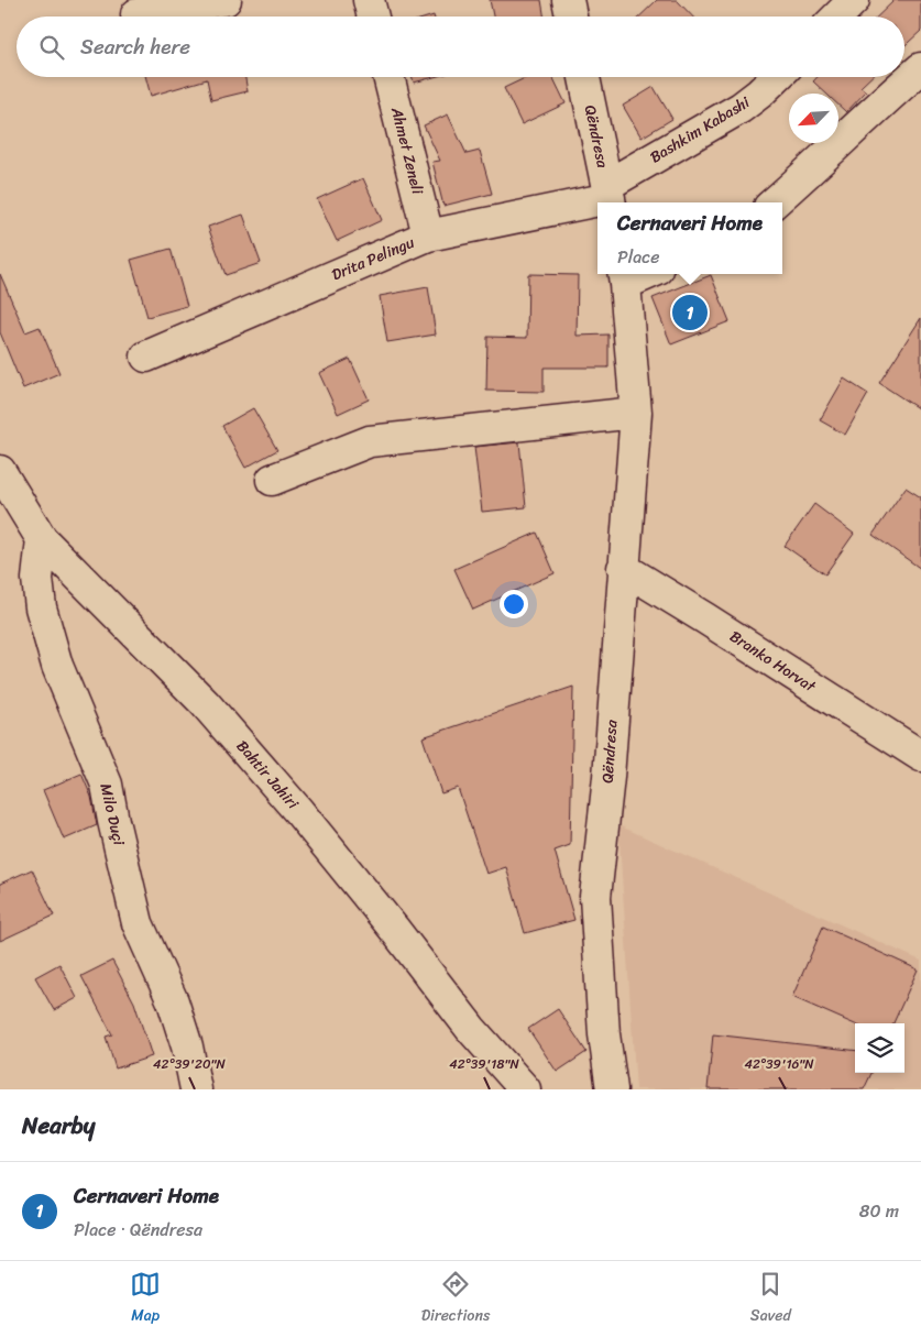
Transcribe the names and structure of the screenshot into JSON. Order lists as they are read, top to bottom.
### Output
{
  "streets": {
    "street": [
      "Bashkim Kabashi",
      "Qëndresa",
      "Ahmet Zeneli",
      "Drita Pelingu",
      "Branko Horvat",
      "Bahtir Jahiri",
      "Milo Duçi"
    ]
  },
  "crossings": [
    ["Bashkim Kabashi", "Qëndresa"],
    ["Bashkim Kabashi", "Drita Pelingu"],
    ["Qëndresa", "Drita Pelingu"],
    ["Qëndresa", "Branko Horvat"],
    ["Ahmet Zeneli", "Drita Pelingu"],
    ["Bahtir Jahiri", "Milo Duçi"]
  ],
  "north": "bottom left",
  "page": {
    "search": "Search here",
    "popup": ["Cernaveri Home", "Place"],
    "pins": "1",
    "heading": "Nearby",
    "list": [
      {
        "mark": "1",
        "name": "Cernaveri Home",
        "note": "Place · Qëndresa",
        "value": "80 m"
      }
    ],
    "nav": ["Map", "Directions", "Saved"]
  },
  "coordinates": ["42°39'20\"N", "42°39'18\"N", "42°39'16\"N"]
}
